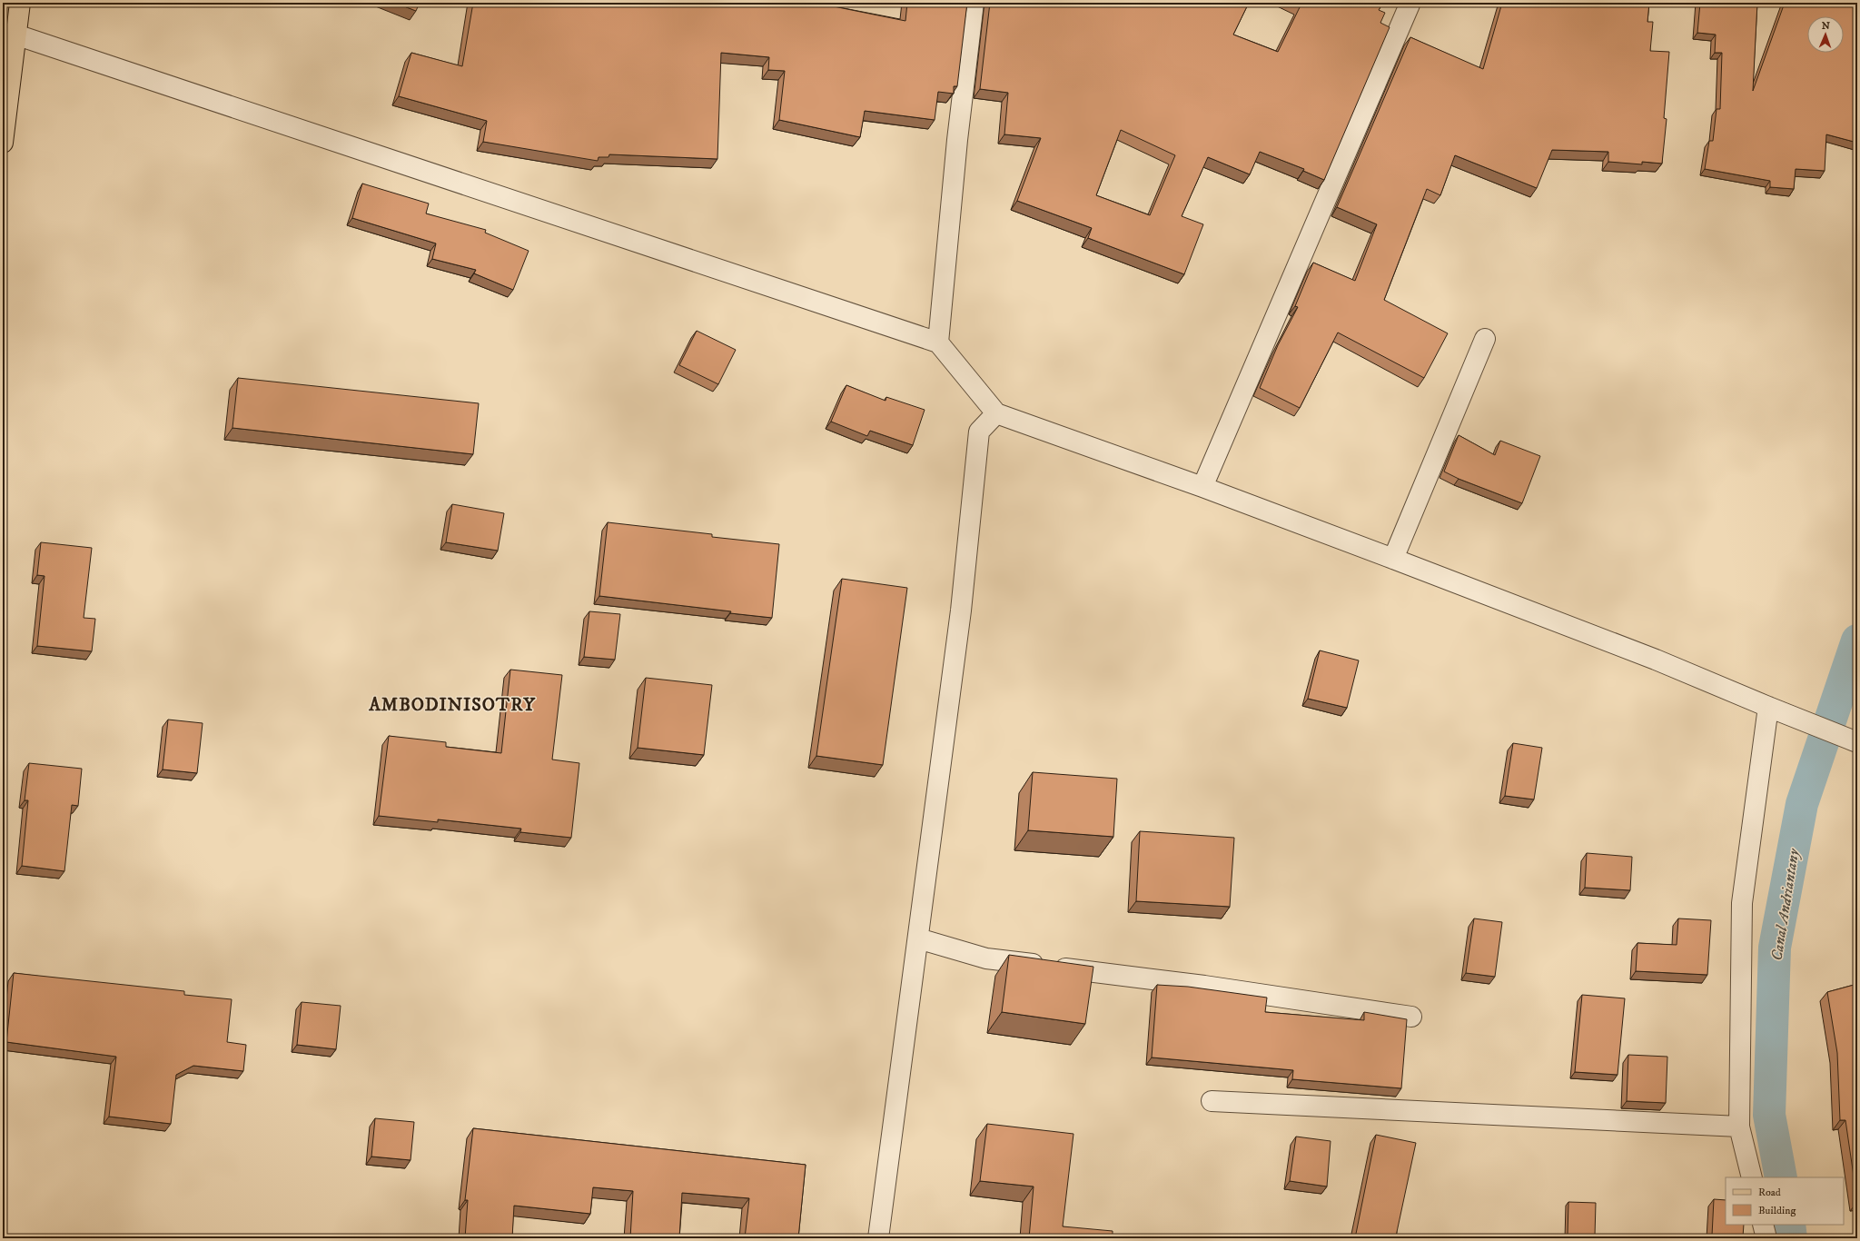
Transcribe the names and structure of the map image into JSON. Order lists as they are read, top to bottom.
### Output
{
  "districts": ["AMBODINISOTRY"],
  "water": ["Canal Andriantany"],
  "legend": ["Road", "Building"],
  "north": "top"
}
